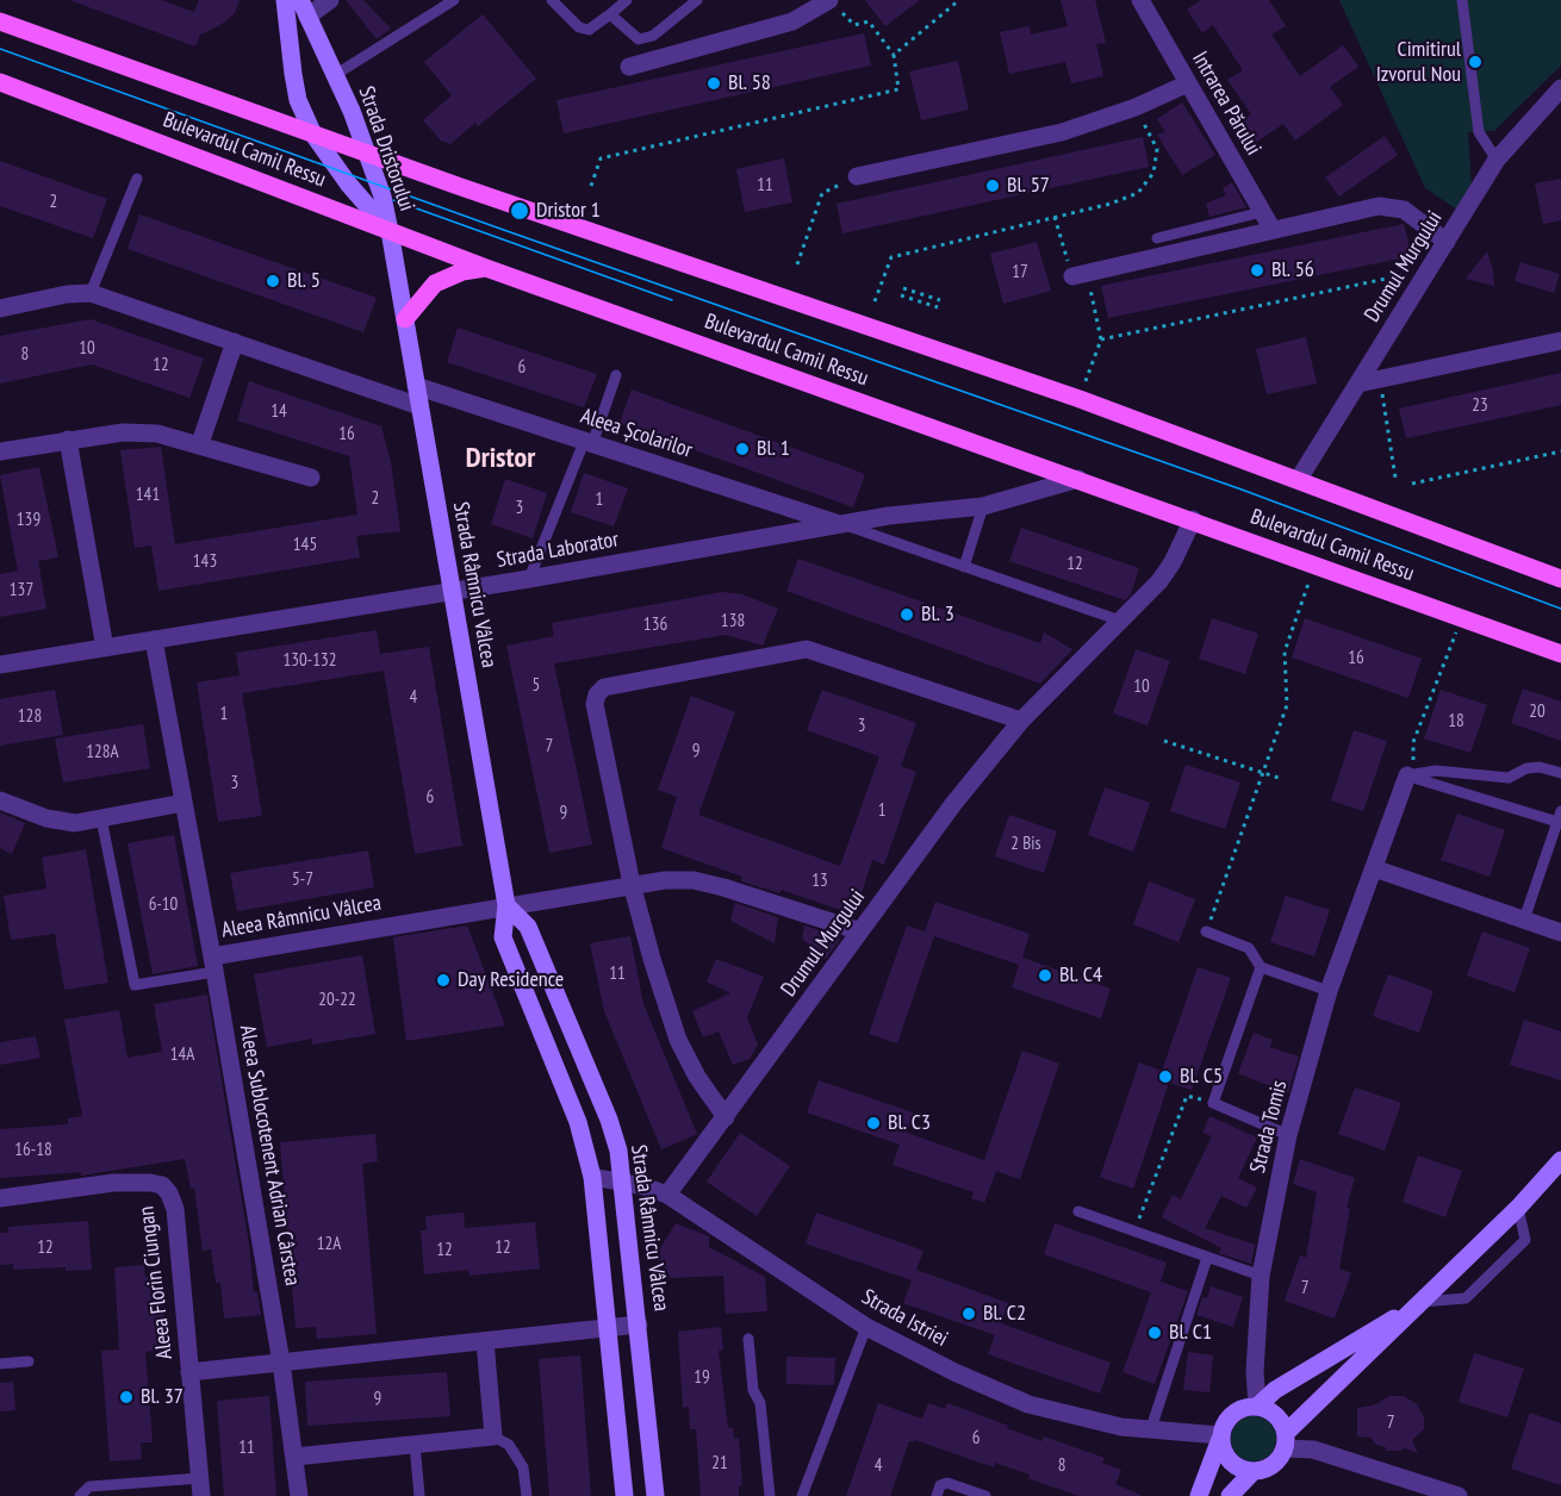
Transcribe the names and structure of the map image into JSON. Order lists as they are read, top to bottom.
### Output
{
  "streets": {
    "main road": ["Bulevardul Camil Ressu"],
    "street": [
      "Intrarea Părului",
      "Strada Dristorului",
      "Drumul Murgului",
      "Aleea Școlarilor",
      "Strada Laborator",
      "Strada Râmnicu Vâlcea",
      "Aleea Râmnicu Vâlcea",
      "Strada Tomis",
      "Aleea Sublocotenent Adrian Cârstea",
      "Aleea Florin Ciungan",
      "Strada Istriei"
    ]
  },
  "crossings": [
    ["Strada Dristorului", "Bulevardul Camil Ressu"],
    ["Strada Dristorului", "Strada Râmnicu Vâlcea"],
    ["Bulevardul Camil Ressu", "Drumul Murgului"],
    ["Bulevardul Camil Ressu", "Strada Laborator"],
    ["Bulevardul Camil Ressu", "Strada Râmnicu Vâlcea"],
    ["Drumul Murgului", "Aleea Râmnicu Vâlcea"],
    ["Drumul Murgului", "Strada Istriei"],
    ["Aleea Școlarilor", "Strada Laborator"],
    ["Aleea Școlarilor", "Strada Râmnicu Vâlcea"],
    ["Strada Laborator", "Strada Râmnicu Vâlcea"],
    ["Strada Laborator", "Aleea Râmnicu Vâlcea"],
    ["Strada Râmnicu Vâlcea", "Aleea Râmnicu Vâlcea"],
    ["Strada Râmnicu Vâlcea", "Strada Istriei"],
    ["Aleea Râmnicu Vâlcea", "Aleea Sublocotenent Adrian Cârstea"],
    ["Strada Tomis", "Strada Istriei"]
  ],
  "districts": ["Dristor"],
  "places": [
    "Cimitirul Izvorul Nou",
    "Bl. 58",
    "Bl. 57",
    "Dristor 1",
    "Bl. 56",
    "Bl. 5",
    "Bl. 1",
    "Bl. 3",
    "Bl. C4",
    "Day Residence",
    "Bl. C5",
    "Bl. C3",
    "Bl. C2",
    "Bl. C1",
    "Bl. 37"
  ],
  "house_numbers": [
    "11",
    "2",
    "17",
    "10",
    "8",
    "12",
    "6",
    "23",
    "14",
    "16",
    "141",
    "2",
    "1",
    "3",
    "139",
    "145",
    "143",
    "12",
    "137",
    "138",
    "136",
    "16",
    "130-132",
    "5",
    "10",
    "4",
    "20",
    "1",
    "128",
    "18",
    "3",
    "7",
    "9",
    "128A",
    "3",
    "6",
    "1",
    "9",
    "2 Bis",
    "5-7",
    "13",
    "6-10",
    "11",
    "20-22",
    "14A",
    "16-18",
    "12A",
    "12",
    "12",
    "12",
    "7",
    "19",
    "9",
    "7",
    "6",
    "11",
    "21",
    "4",
    "8"
  ]
}
